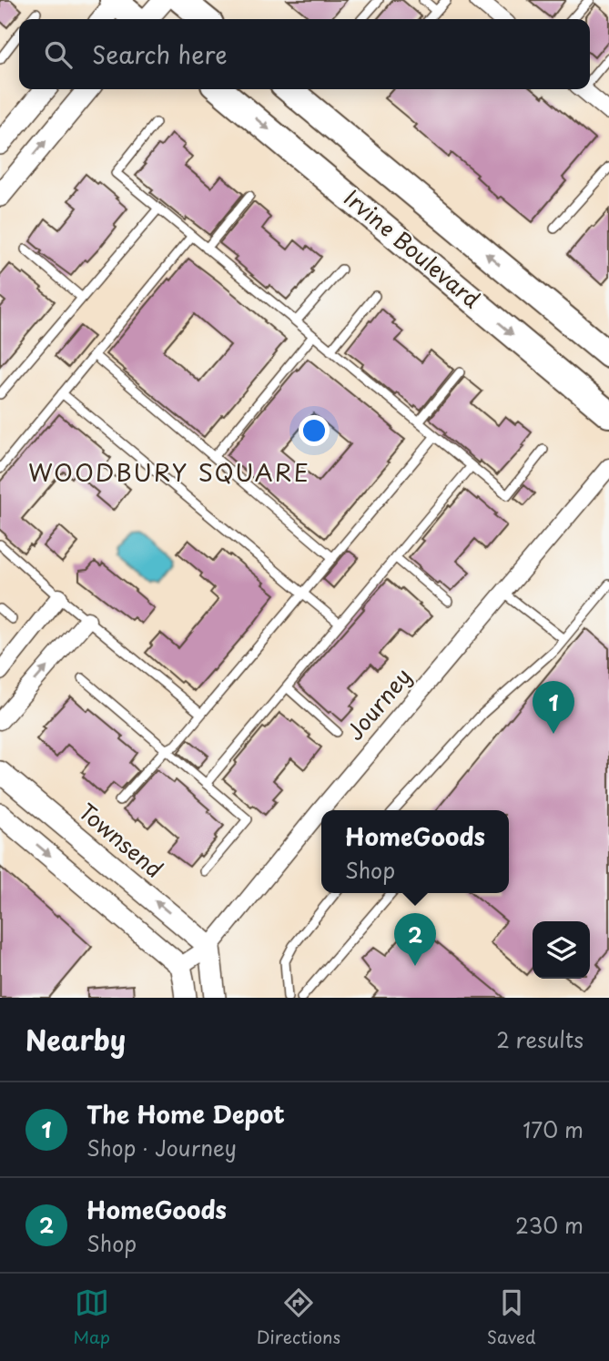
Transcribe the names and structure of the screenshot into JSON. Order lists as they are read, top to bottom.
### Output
{
  "streets": {
    "main road": ["Irvine Boulevard"],
    "street": ["Journey", "Townsend"]
  },
  "crossings": [
    ["Journey", "Townsend"]
  ],
  "districts": ["WOODBURY SQUARE"],
  "page": {
    "search": "Search here",
    "pins": ["1", "2"],
    "popup": ["HomeGoods", "Shop"],
    "heading": ["Nearby", "2 results"],
    "list": [
      {
        "mark": "1",
        "name": "The Home Depot",
        "note": "Shop · Journey",
        "value": "170 m"
      },
      {
        "mark": "2",
        "name": "HomeGoods",
        "note": "Shop",
        "value": "230 m"
      }
    ],
    "nav": ["Map", "Directions", "Saved"]
  }
}
